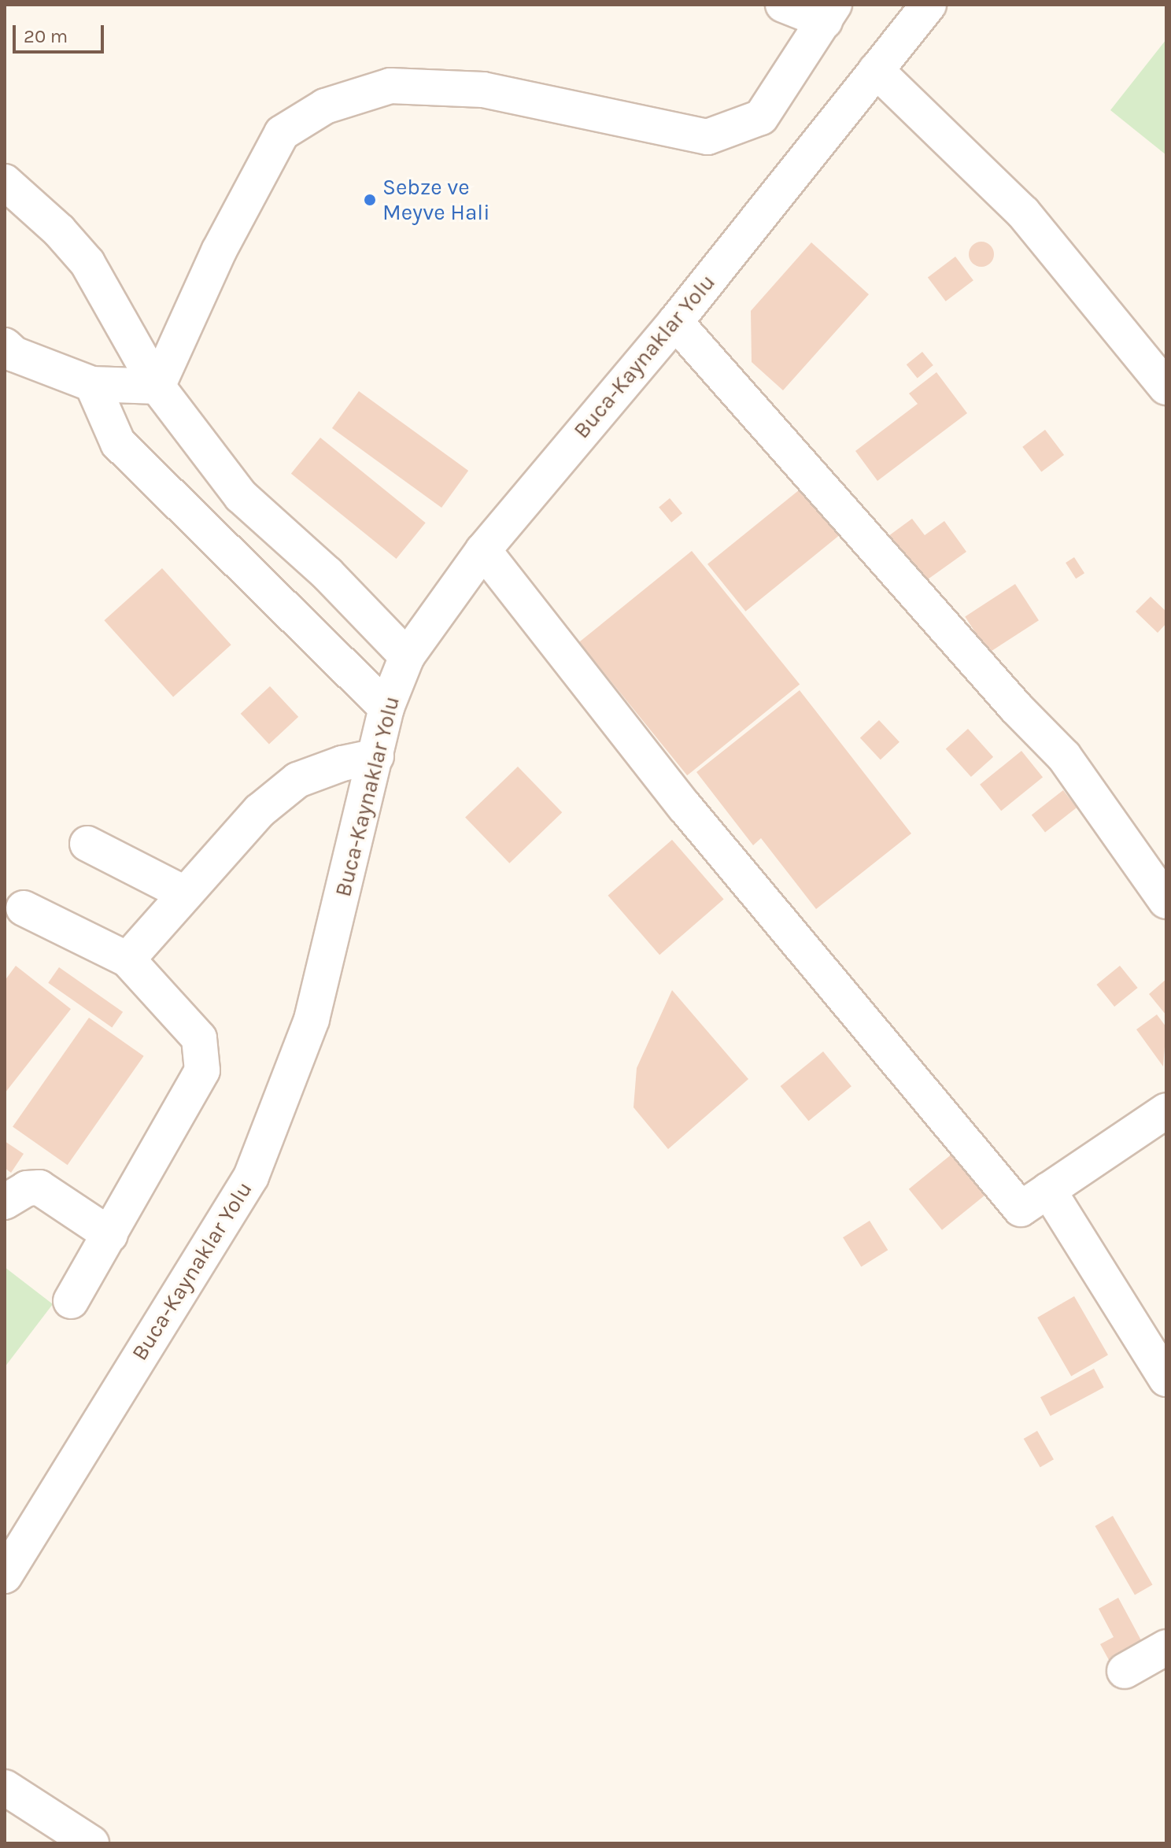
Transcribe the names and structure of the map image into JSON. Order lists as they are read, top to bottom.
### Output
{
  "streets": {
    "street": ["Buca-Kaynaklar Yolu"]
  },
  "places": ["Sebze ve Meyve Hali"],
  "scale_bar": "20 m"
}
